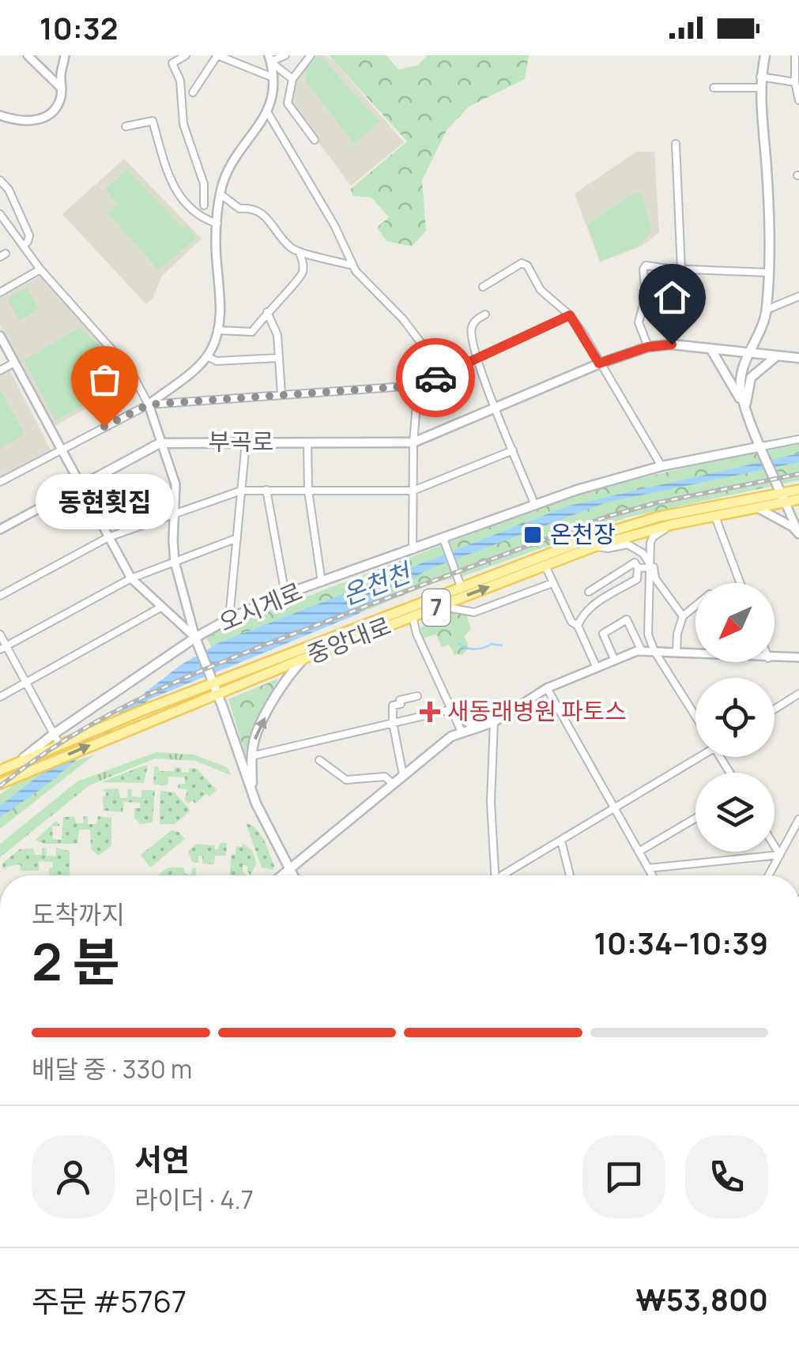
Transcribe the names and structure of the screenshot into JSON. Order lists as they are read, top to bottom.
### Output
{
  "streets": {
    "main road": [
      "부곡로",
      "오시게로",
      "7",
      "중앙대로"
    ]
  },
  "crossings": [
    ["오시게로", "중앙대로"]
  ],
  "water": ["온천천"],
  "places": {
    "other": ["동현횟집"],
    "transit": ["온천장"],
    "health": ["새동래병원 파토스"]
  },
  "north": "bottom left",
  "page": {
    "status": "10:32",
    "bubble": "동현횟집",
    "heading": ["2 분", "도착까지", "10:34–10:39"],
    "panel": [
      "서연",
      "라이더 · 4.7",
      "주문 #5767",
      "₩53,800"
    ],
    "bar": "배달 중 · 330 m"
  }
}
